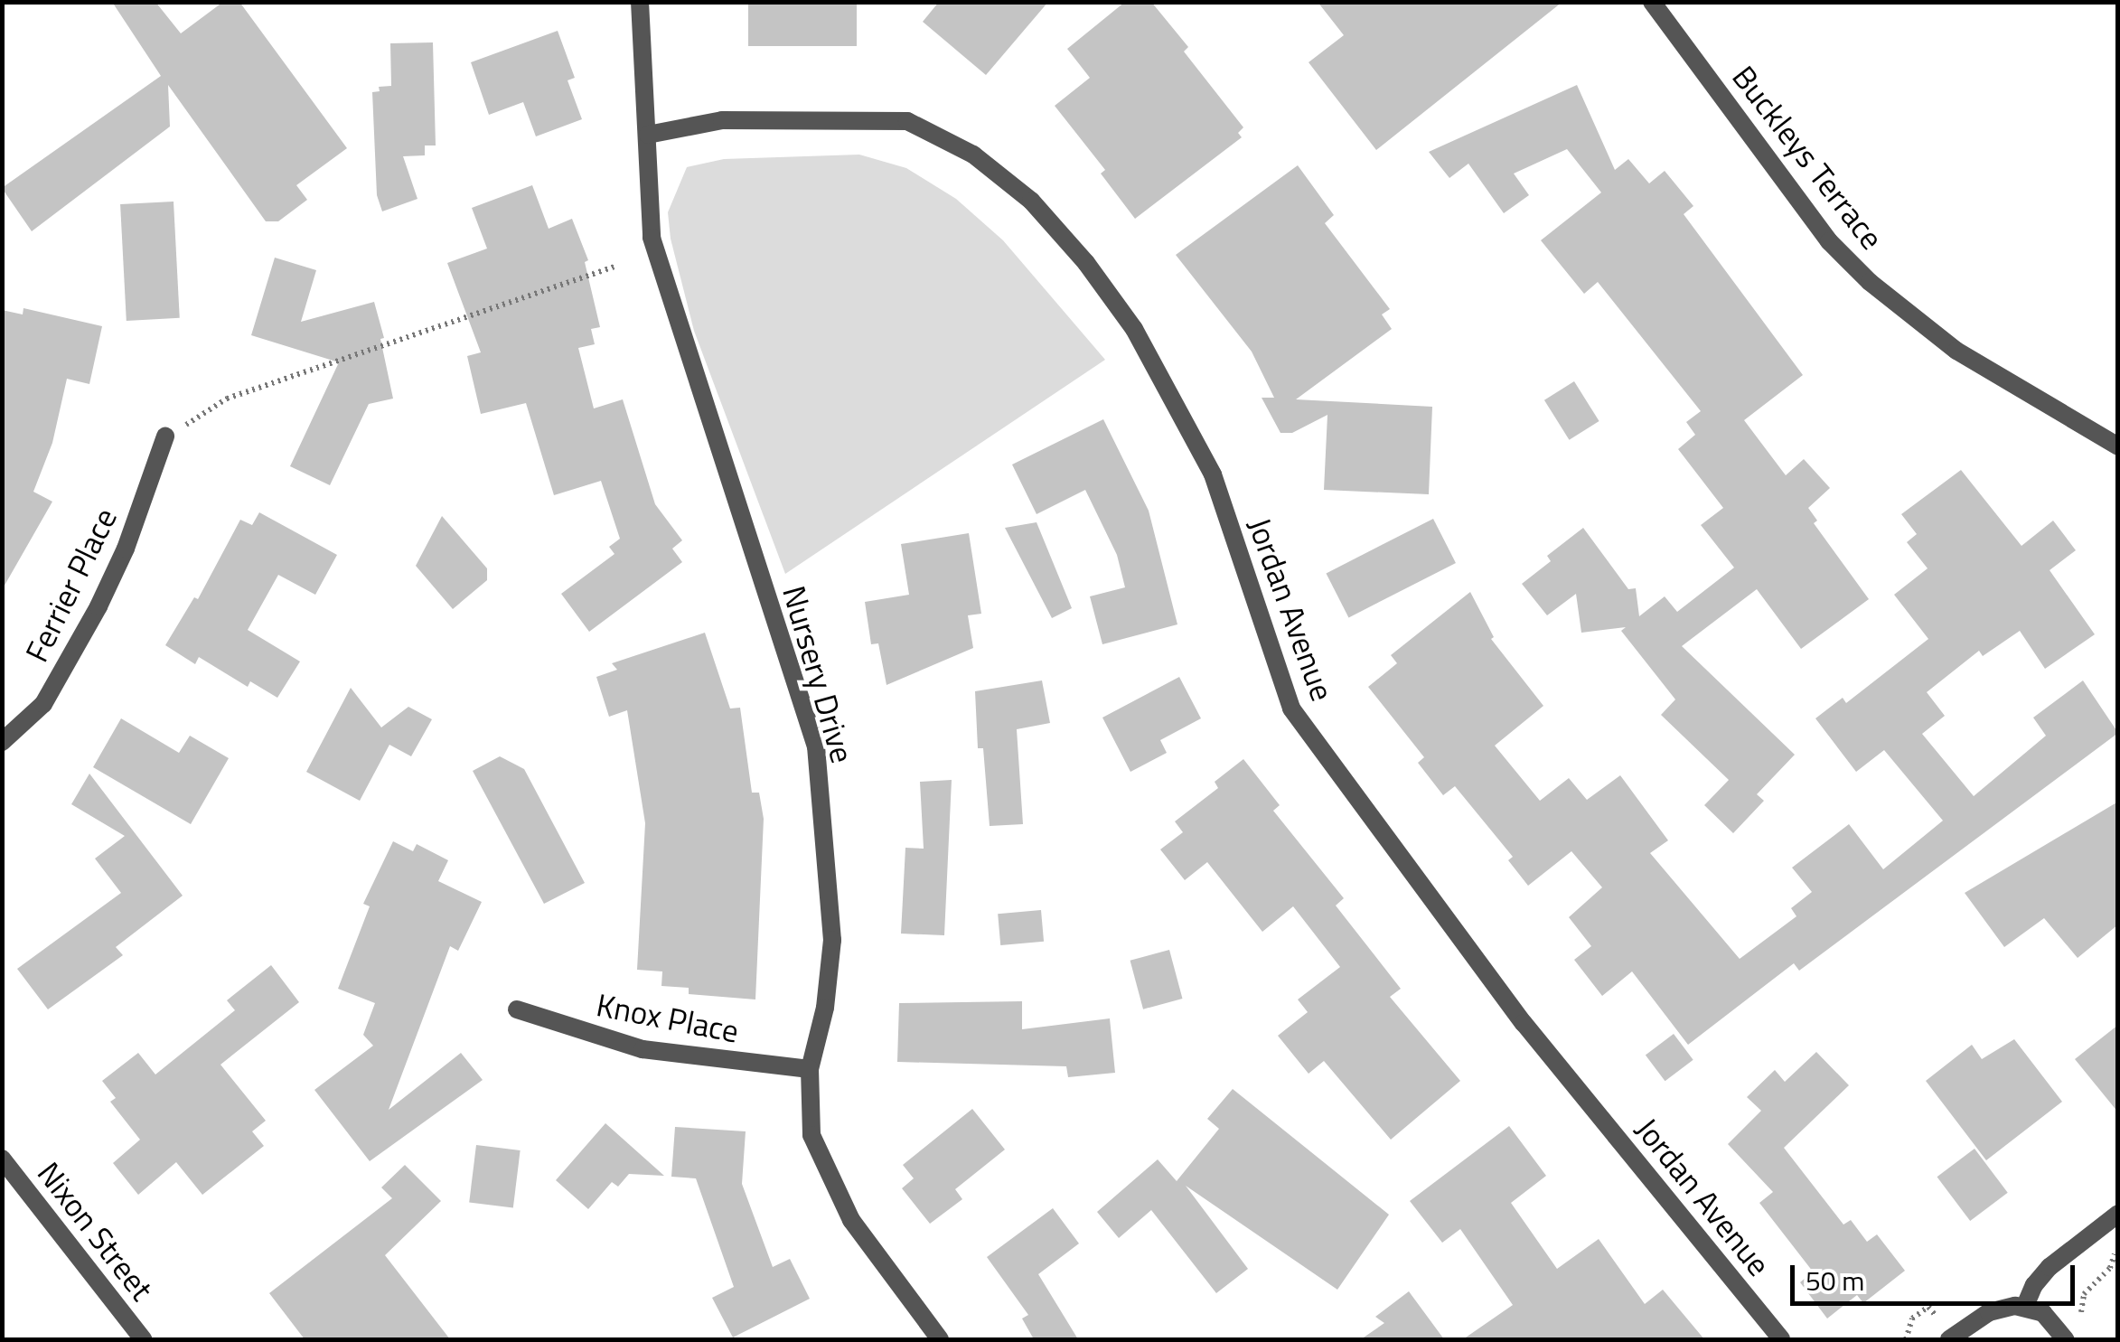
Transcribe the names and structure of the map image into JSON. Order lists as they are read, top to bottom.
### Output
{
  "streets": {
    "street": [
      "Buckleys Terrace",
      "Ferrier Place",
      "Jordan Avenue",
      "Nursery Drive",
      "Knox Place",
      "Nixon Street"
    ]
  },
  "crossings": [
    ["Jordan Avenue", "Nursery Drive"],
    ["Nursery Drive", "Knox Place"]
  ],
  "scale_bar": "50 m"
}
